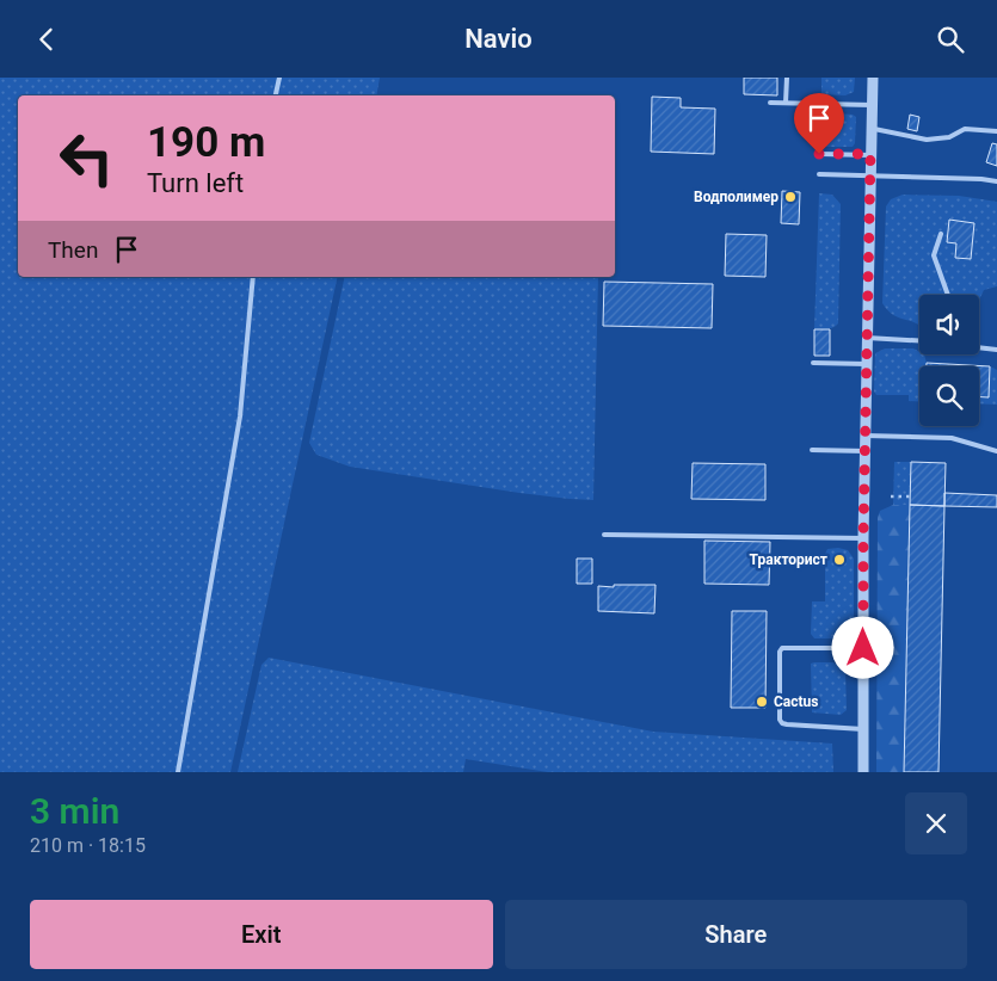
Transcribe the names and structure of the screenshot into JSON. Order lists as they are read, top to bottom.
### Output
{
  "places": ["Водполимер", "Тракторист", "Cactus"],
  "page": {
    "header": "Navio",
    "turn": ["190 m", "Turn left"],
    "then": "Then",
    "heading": ["3 min", "210 m · 18:15"],
    "buttons": ["Exit", "Share"]
  }
}
